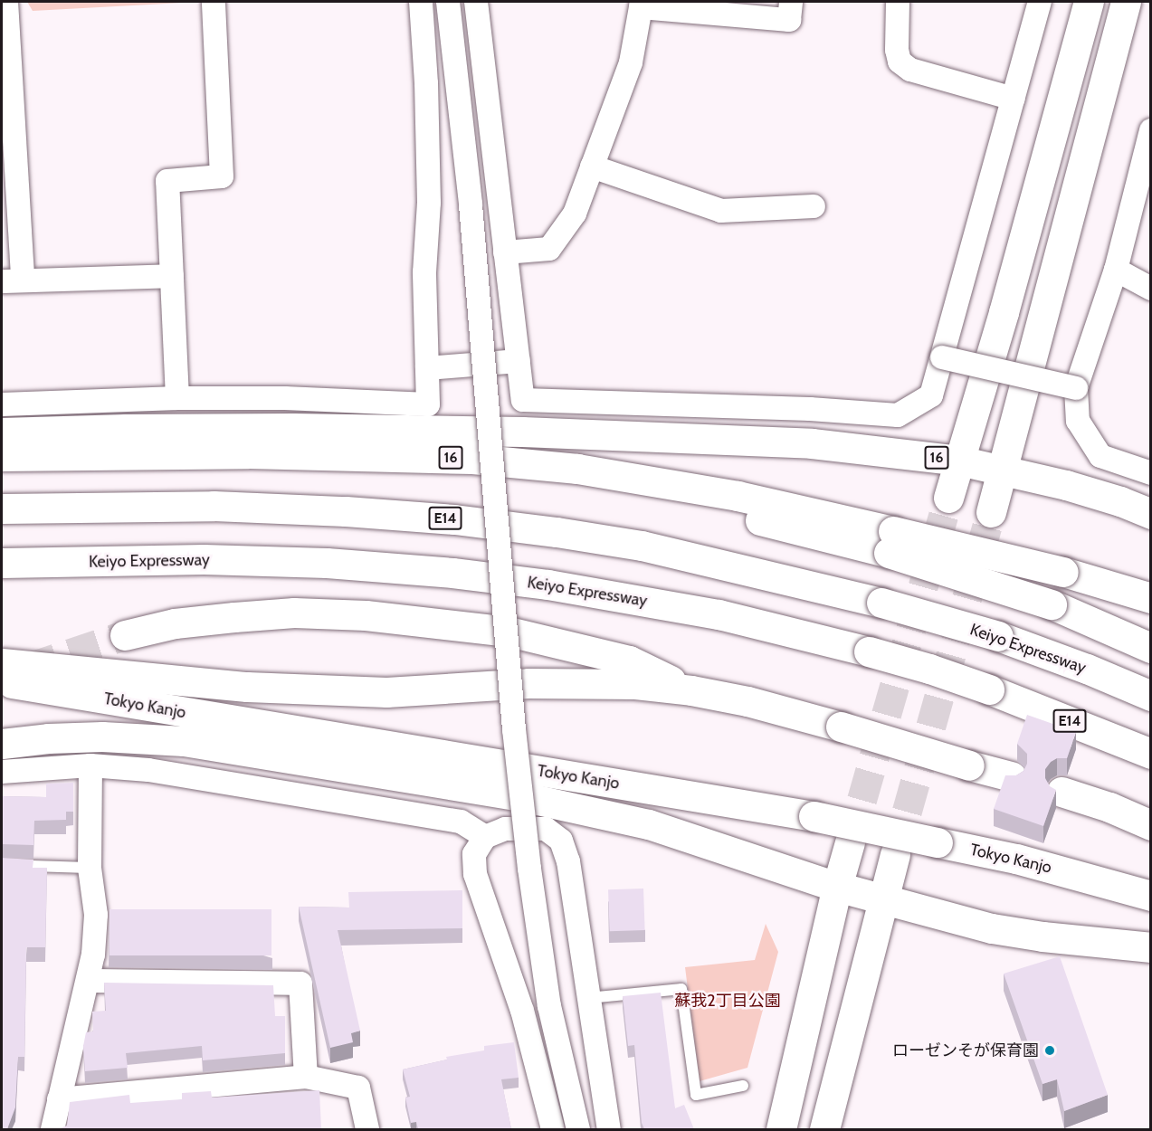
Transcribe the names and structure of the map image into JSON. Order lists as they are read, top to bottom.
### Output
{
  "streets": {
    "main road": [
      "16",
      "E14",
      "Keiyo Expressway",
      "Tokyo Kanjo"
    ]
  },
  "parks": ["蘇我2丁目公園"],
  "places": ["ローゼンそが保育園"]
}
